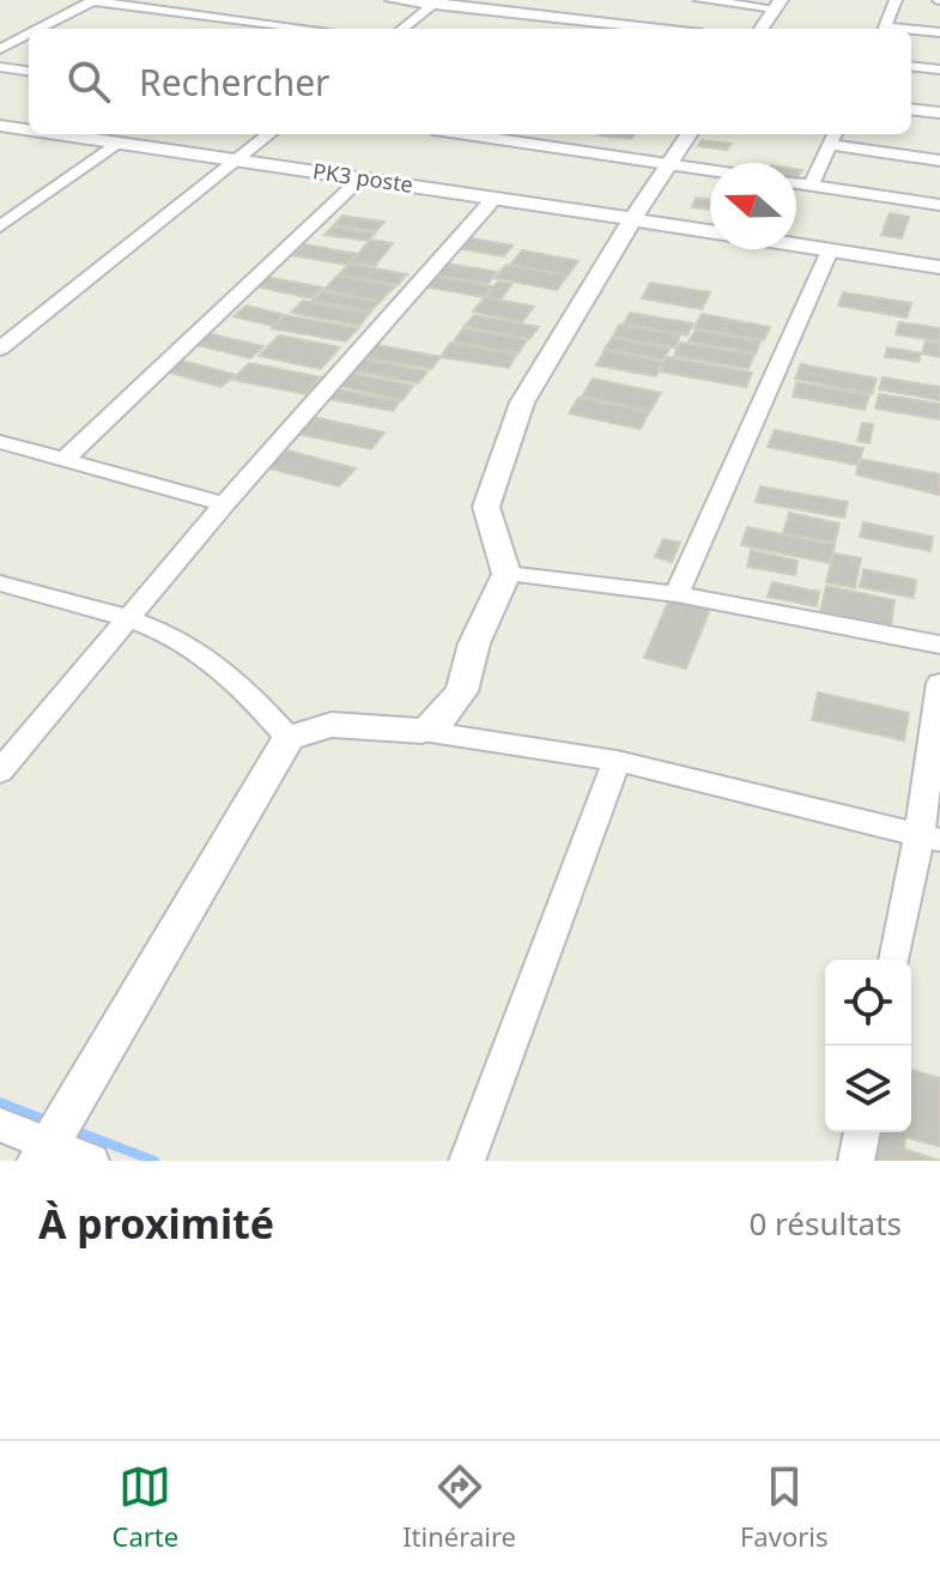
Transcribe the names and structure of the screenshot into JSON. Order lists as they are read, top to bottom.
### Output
{
  "streets": {
    "street": ["PK3 poste"]
  },
  "north": "left",
  "page": {
    "search": "Rechercher",
    "heading": ["À proximité", "0 résultats"],
    "nav": ["Carte", "Itinéraire", "Favoris"]
  }
}
